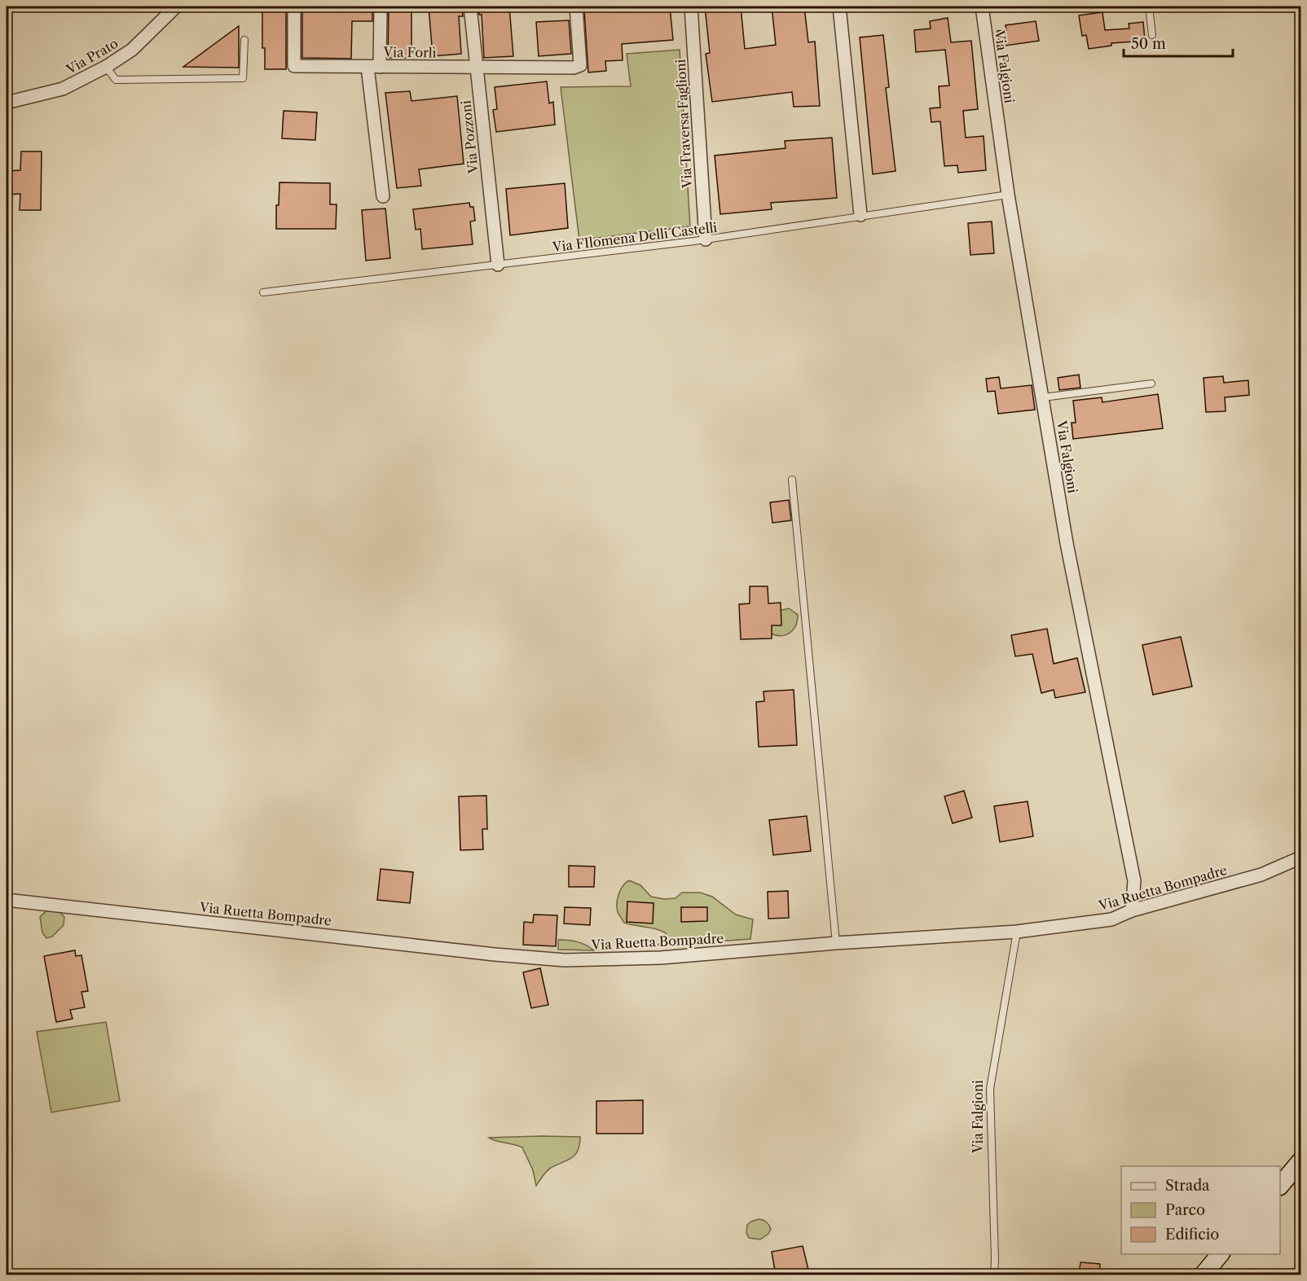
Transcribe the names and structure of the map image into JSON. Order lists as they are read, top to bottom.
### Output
{
  "streets": {
    "street": [
      "Via Forlì",
      "Via Prato",
      "Via Falgioni",
      "Via Traversa Faglioni",
      "Via Pozzoni",
      "Via Ruetta Bompadre"
    ],
    "lane": ["Via FIlomena Delli Castelli"]
  },
  "crossings": [
    ["Via Forlì", "Via Pozzoni"],
    ["Via Falgioni", "Via FIlomena Delli Castelli"],
    ["Via Falgioni", "Via Ruetta Bompadre"],
    ["Via Traversa Faglioni", "Via FIlomena Delli Castelli"],
    ["Via Pozzoni", "Via FIlomena Delli Castelli"]
  ],
  "legend": ["Strada", "Parco", "Edificio"],
  "scale_bar": "50 m"
}
